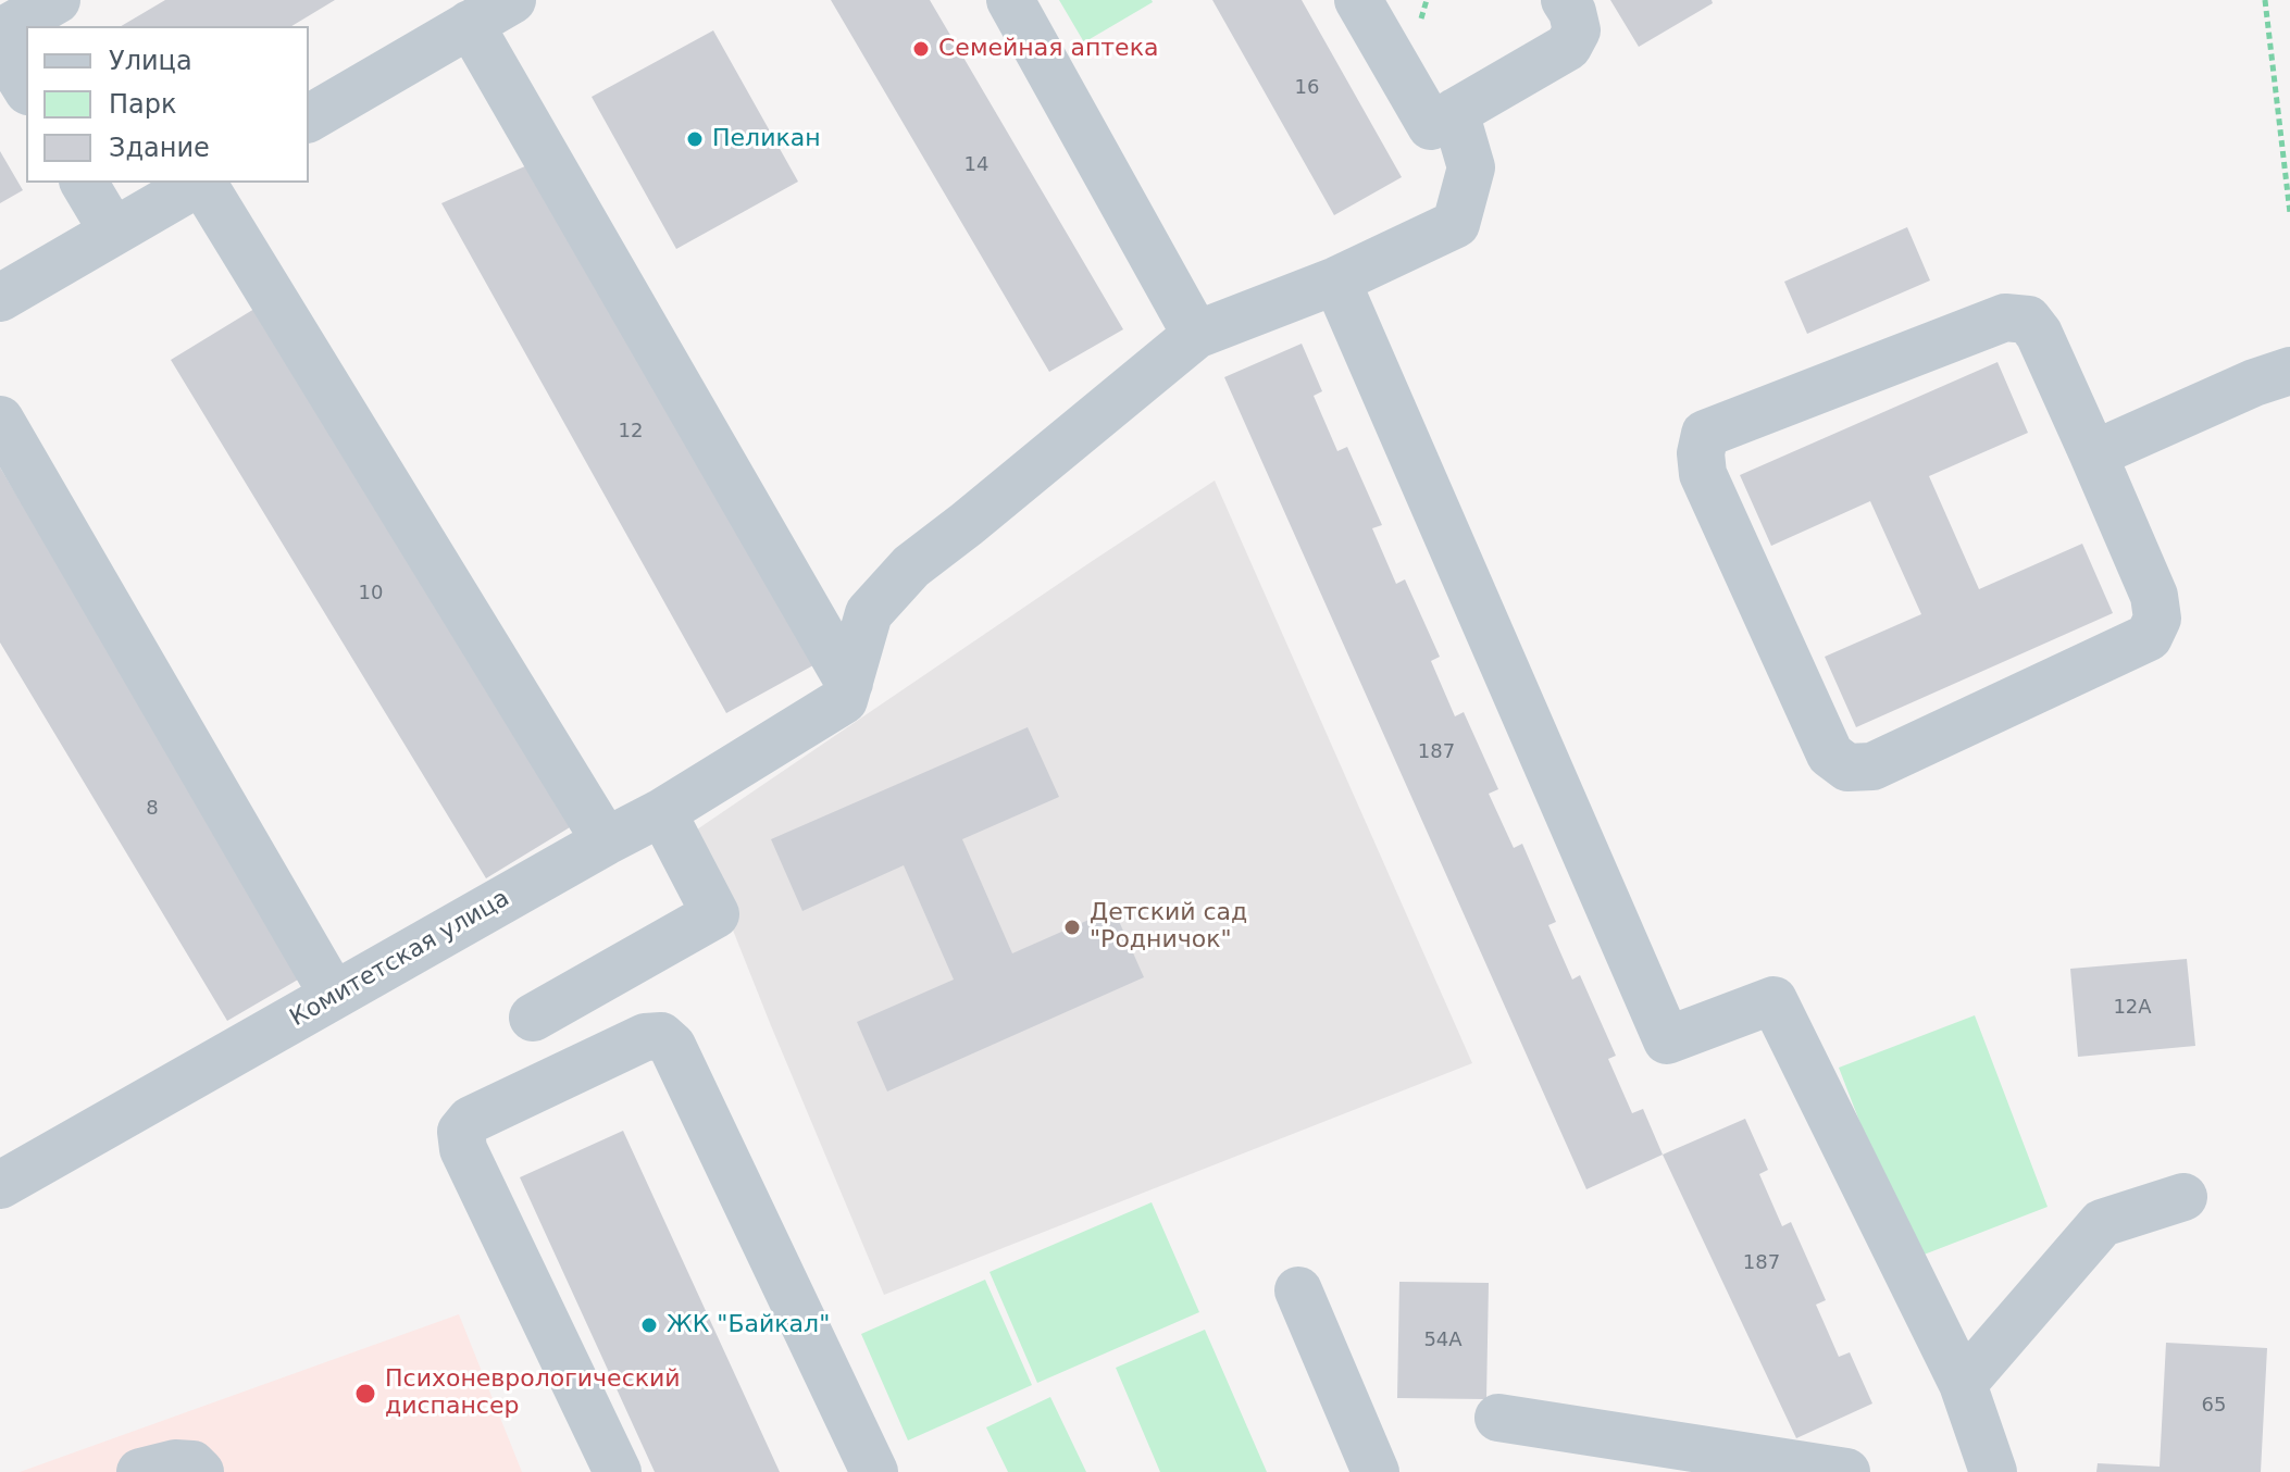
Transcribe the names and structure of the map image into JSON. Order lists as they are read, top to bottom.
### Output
{
  "streets": {
    "street": ["Комитетская улица"]
  },
  "places": [
    "Семейная аптека",
    "Пеликан",
    "Детский сад \"Родничок\"",
    "ЖК \"Байкал\"",
    "Психоневрологический диспансер"
  ],
  "house_numbers": [
    "16",
    "14",
    "12",
    "10",
    "187",
    "8",
    "12А",
    "187",
    "54А",
    "65"
  ],
  "legend": ["Улица", "Парк", "Здание"]
}
